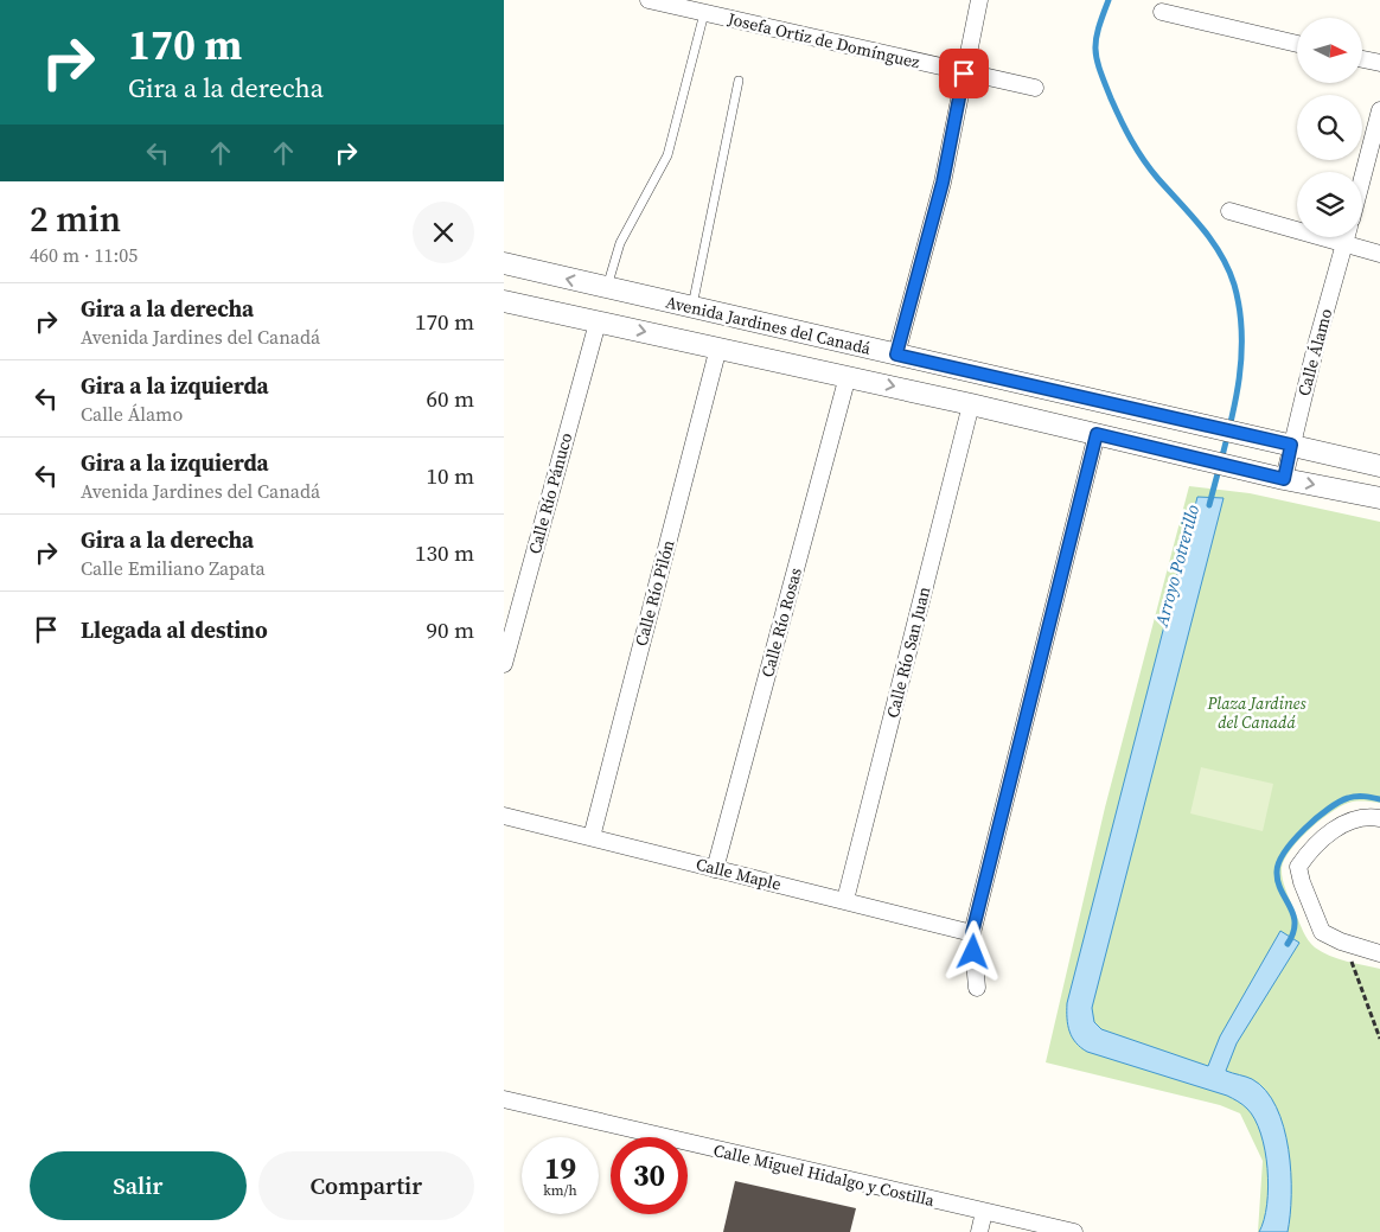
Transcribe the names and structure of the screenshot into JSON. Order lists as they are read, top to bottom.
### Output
{
  "streets": {
    "street": [
      "Josefa Ortiz de Domínguez",
      "Avenida Jardines del Canadá",
      "Calle Álamo",
      "Calle Río Pánuco",
      "Calle Río Pilón",
      "Calle Río Rosas",
      "Calle Río San Juan",
      "Calle Maple",
      "Calle Miguel Hidalgo y Costilla"
    ]
  },
  "crossings": [
    ["Avenida Jardines del Canadá", "Calle Álamo"],
    ["Avenida Jardines del Canadá", "Calle Río Pánuco"],
    ["Avenida Jardines del Canadá", "Calle Río Pilón"],
    ["Avenida Jardines del Canadá", "Calle Río Rosas"],
    ["Avenida Jardines del Canadá", "Calle Río San Juan"],
    ["Calle Río Pilón", "Calle Maple"],
    ["Calle Río Rosas", "Calle Maple"],
    ["Calle Río San Juan", "Calle Maple"]
  ],
  "water": ["Arroyo Potrerillo"],
  "parks": ["Plaza Jardines del Canadá"],
  "north": "right",
  "page": {
    "turn": ["170 m", "Gira a la derecha"],
    "heading": ["2 min", "460 m · 11:05"],
    "list": [
      {
        "name": "Gira a la derecha",
        "note": "Avenida Jardines del Canadá",
        "value": "170 m"
      },
      {
        "name": "Gira a la izquierda",
        "note": "Calle Álamo",
        "value": "60 m"
      },
      {
        "name": "Gira a la izquierda",
        "note": "Avenida Jardines del Canadá",
        "value": "10 m"
      },
      {
        "name": "Gira a la derecha",
        "note": "Calle Emiliano Zapata",
        "value": "130 m"
      },
      {
        "name": "Llegada al destino",
        "value": "90 m"
      }
    ],
    "speed": "19 km/h",
    "limit": "30",
    "buttons": ["Salir", "Compartir"]
  }
}
